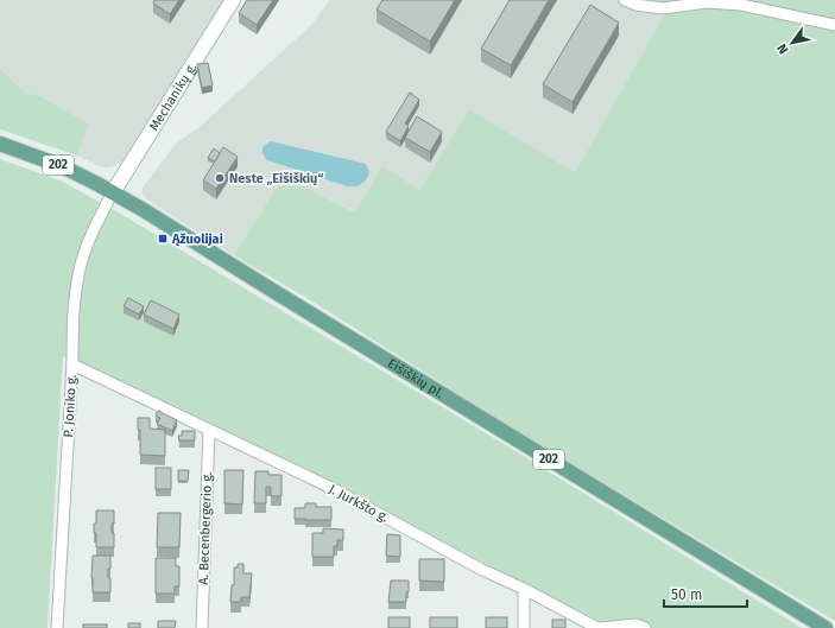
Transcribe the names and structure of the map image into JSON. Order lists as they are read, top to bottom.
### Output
{
  "streets": {
    "main road": ["Mechanikų g.", "202", "Eišiškių pl."],
    "street": ["P. Joniko g.", "J. Jurkšto g.", "A. Becenbergerio g."]
  },
  "crossings": [
    ["Mechanikų g.", "Eišiškių pl."],
    ["Mechanikų g.", "P. Joniko g."],
    ["Eišiškių pl.", "P. Joniko g."],
    ["P. Joniko g.", "J. Jurkšto g."],
    ["J. Jurkšto g.", "A. Becenbergerio g."]
  ],
  "places": {
    "other": ["Neste „Eišiškių“"],
    "transit": ["Ąžuolijai"]
  },
  "scale_bar": "50 m",
  "north": "bottom left"
}
